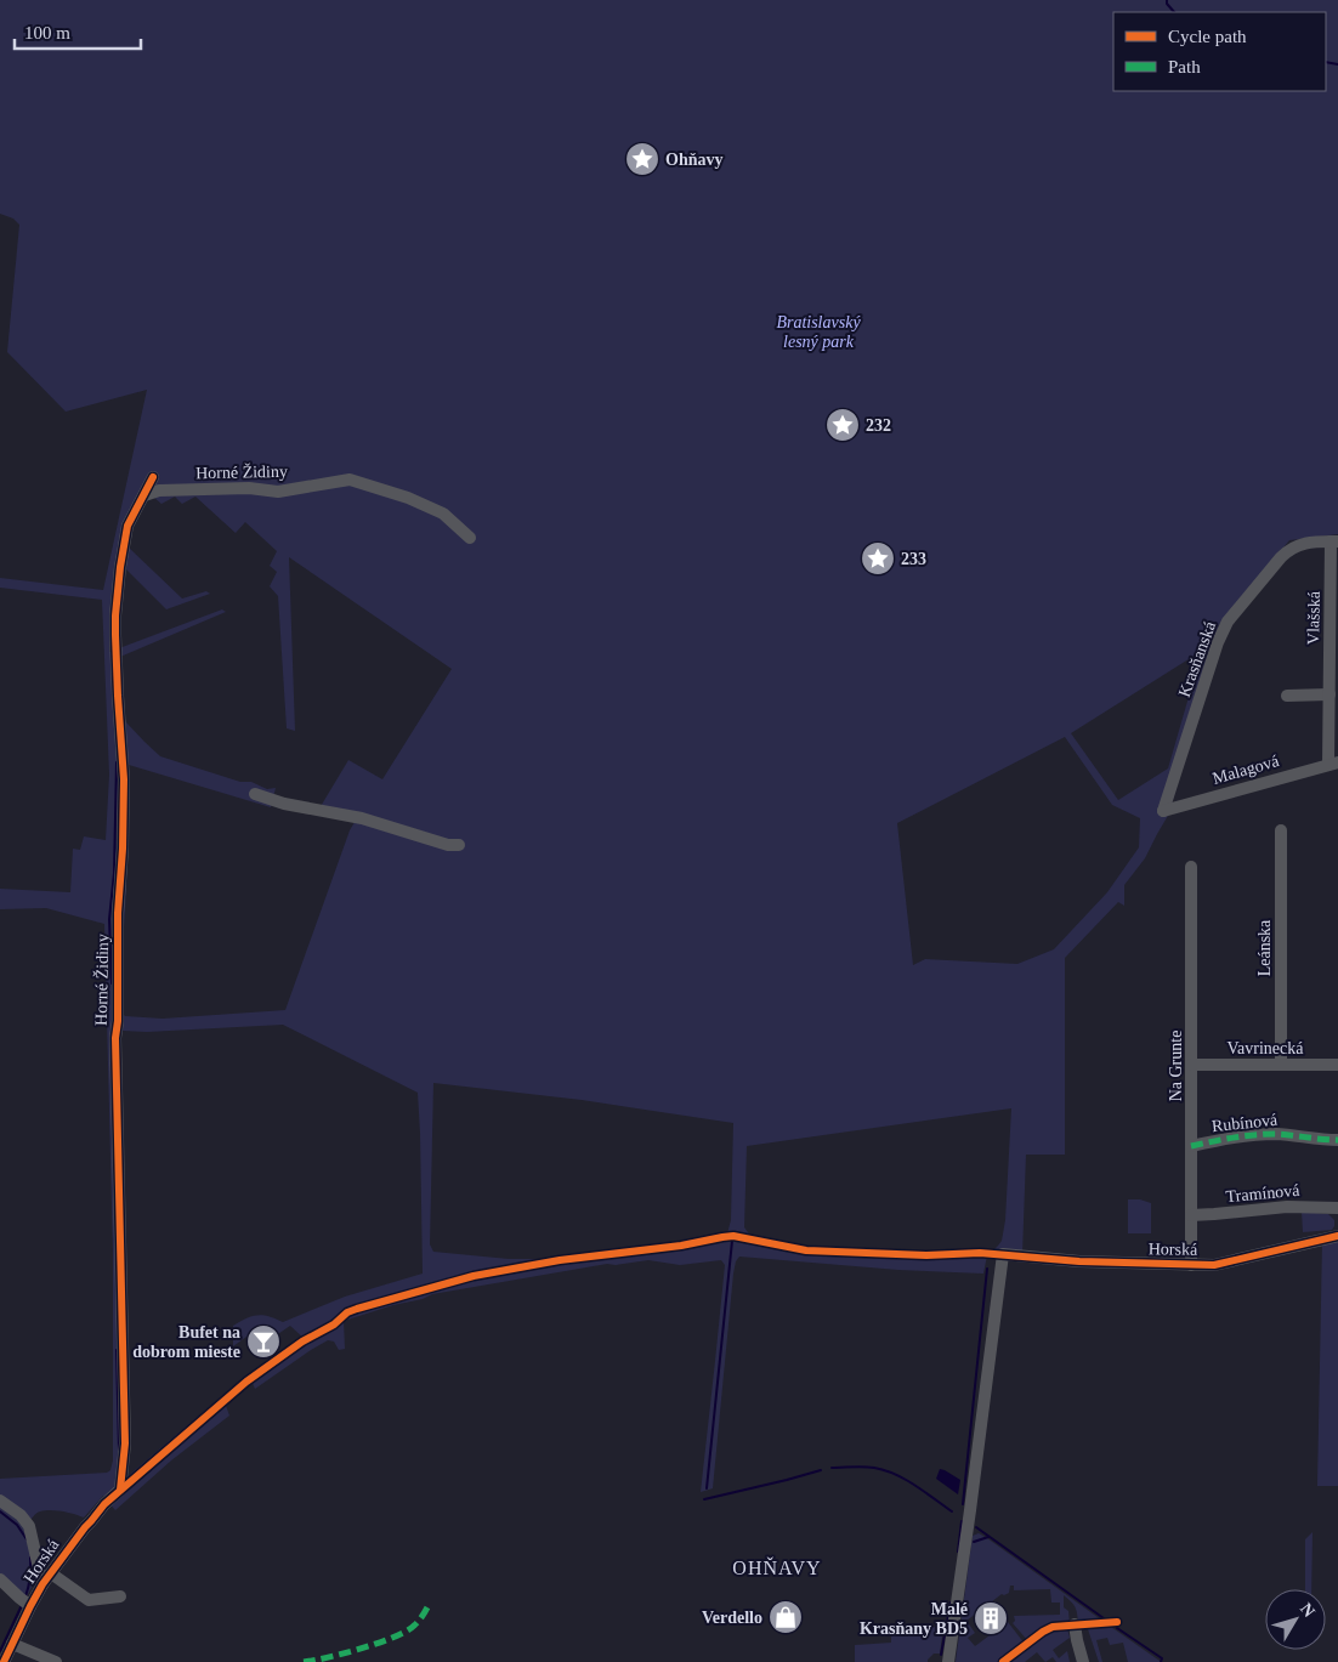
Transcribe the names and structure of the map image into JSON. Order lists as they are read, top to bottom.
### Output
{
  "streets": {
    "street": [
      "Horné Židiny",
      "Vlašská",
      "Krasňanská",
      "Malagová",
      "Leánska",
      "Vavrinecká",
      "Na Grunte",
      "Rubínová",
      "Tramínová",
      "Horská"
    ]
  },
  "crossings": [
    ["Horné Židiny", "Horská"],
    ["Vlašská", "Krasňanská"],
    ["Vlašská", "Malagová"],
    ["Krasňanská", "Malagová"],
    ["Leánska", "Vavrinecká"],
    ["Vavrinecká", "Na Grunte"],
    ["Na Grunte", "Rubínová"],
    ["Na Grunte", "Tramínová"],
    ["Na Grunte", "Horská"]
  ],
  "districts": ["OHŇAVY"],
  "parks": ["Bratislavský lesný park"],
  "places": {
    "place": ["Ohňavy", "232", "233"],
    "bar": ["Bufet na dobrom mieste"],
    "shop": ["Verdello"],
    "building": ["Malé Krasňany BD5"]
  },
  "legend": ["Cycle path", "Path"],
  "scale_bar": "100 m",
  "north": "top right"
}
